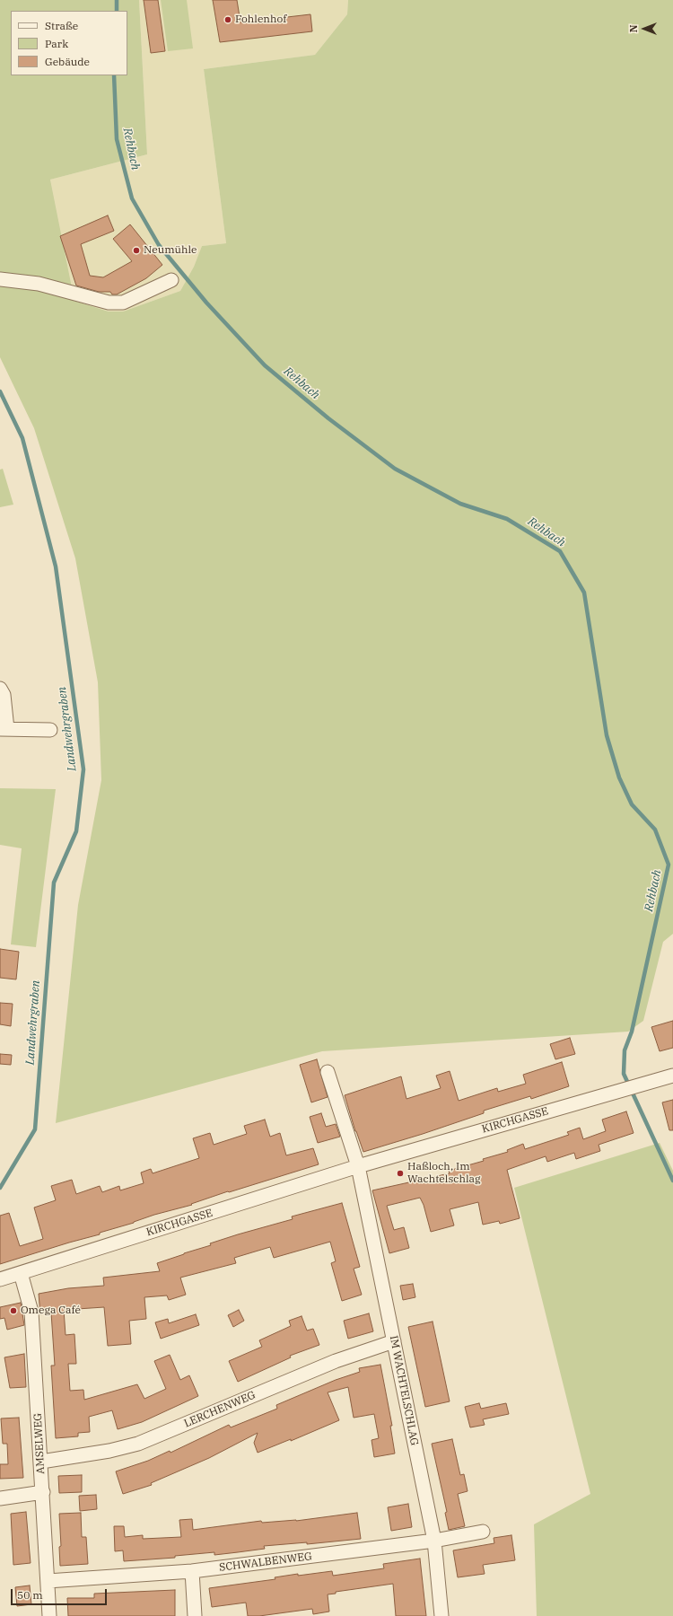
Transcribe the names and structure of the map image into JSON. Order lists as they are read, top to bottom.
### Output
{
  "streets": {
    "street": [
      "KIRCHGASSE",
      "IM WACHTELSCHLAG",
      "LERCHENWEG",
      "AMSELWEG",
      "SCHWALBENWEG"
    ]
  },
  "crossings": [
    ["KIRCHGASSE", "IM WACHTELSCHLAG"],
    ["KIRCHGASSE", "AMSELWEG"],
    ["IM WACHTELSCHLAG", "LERCHENWEG"],
    ["IM WACHTELSCHLAG", "SCHWALBENWEG"],
    ["LERCHENWEG", "AMSELWEG"],
    ["AMSELWEG", "SCHWALBENWEG"]
  ],
  "water": ["Rehbach", "Landwehrgraben"],
  "places": [
    "Fohlenhof",
    "Neumühle",
    "Haßloch, Im Wachtelschlag",
    "Omega Café"
  ],
  "legend": ["Straße", "Park", "Gebäude"],
  "scale_bar": "50 m",
  "north": "left"
}
